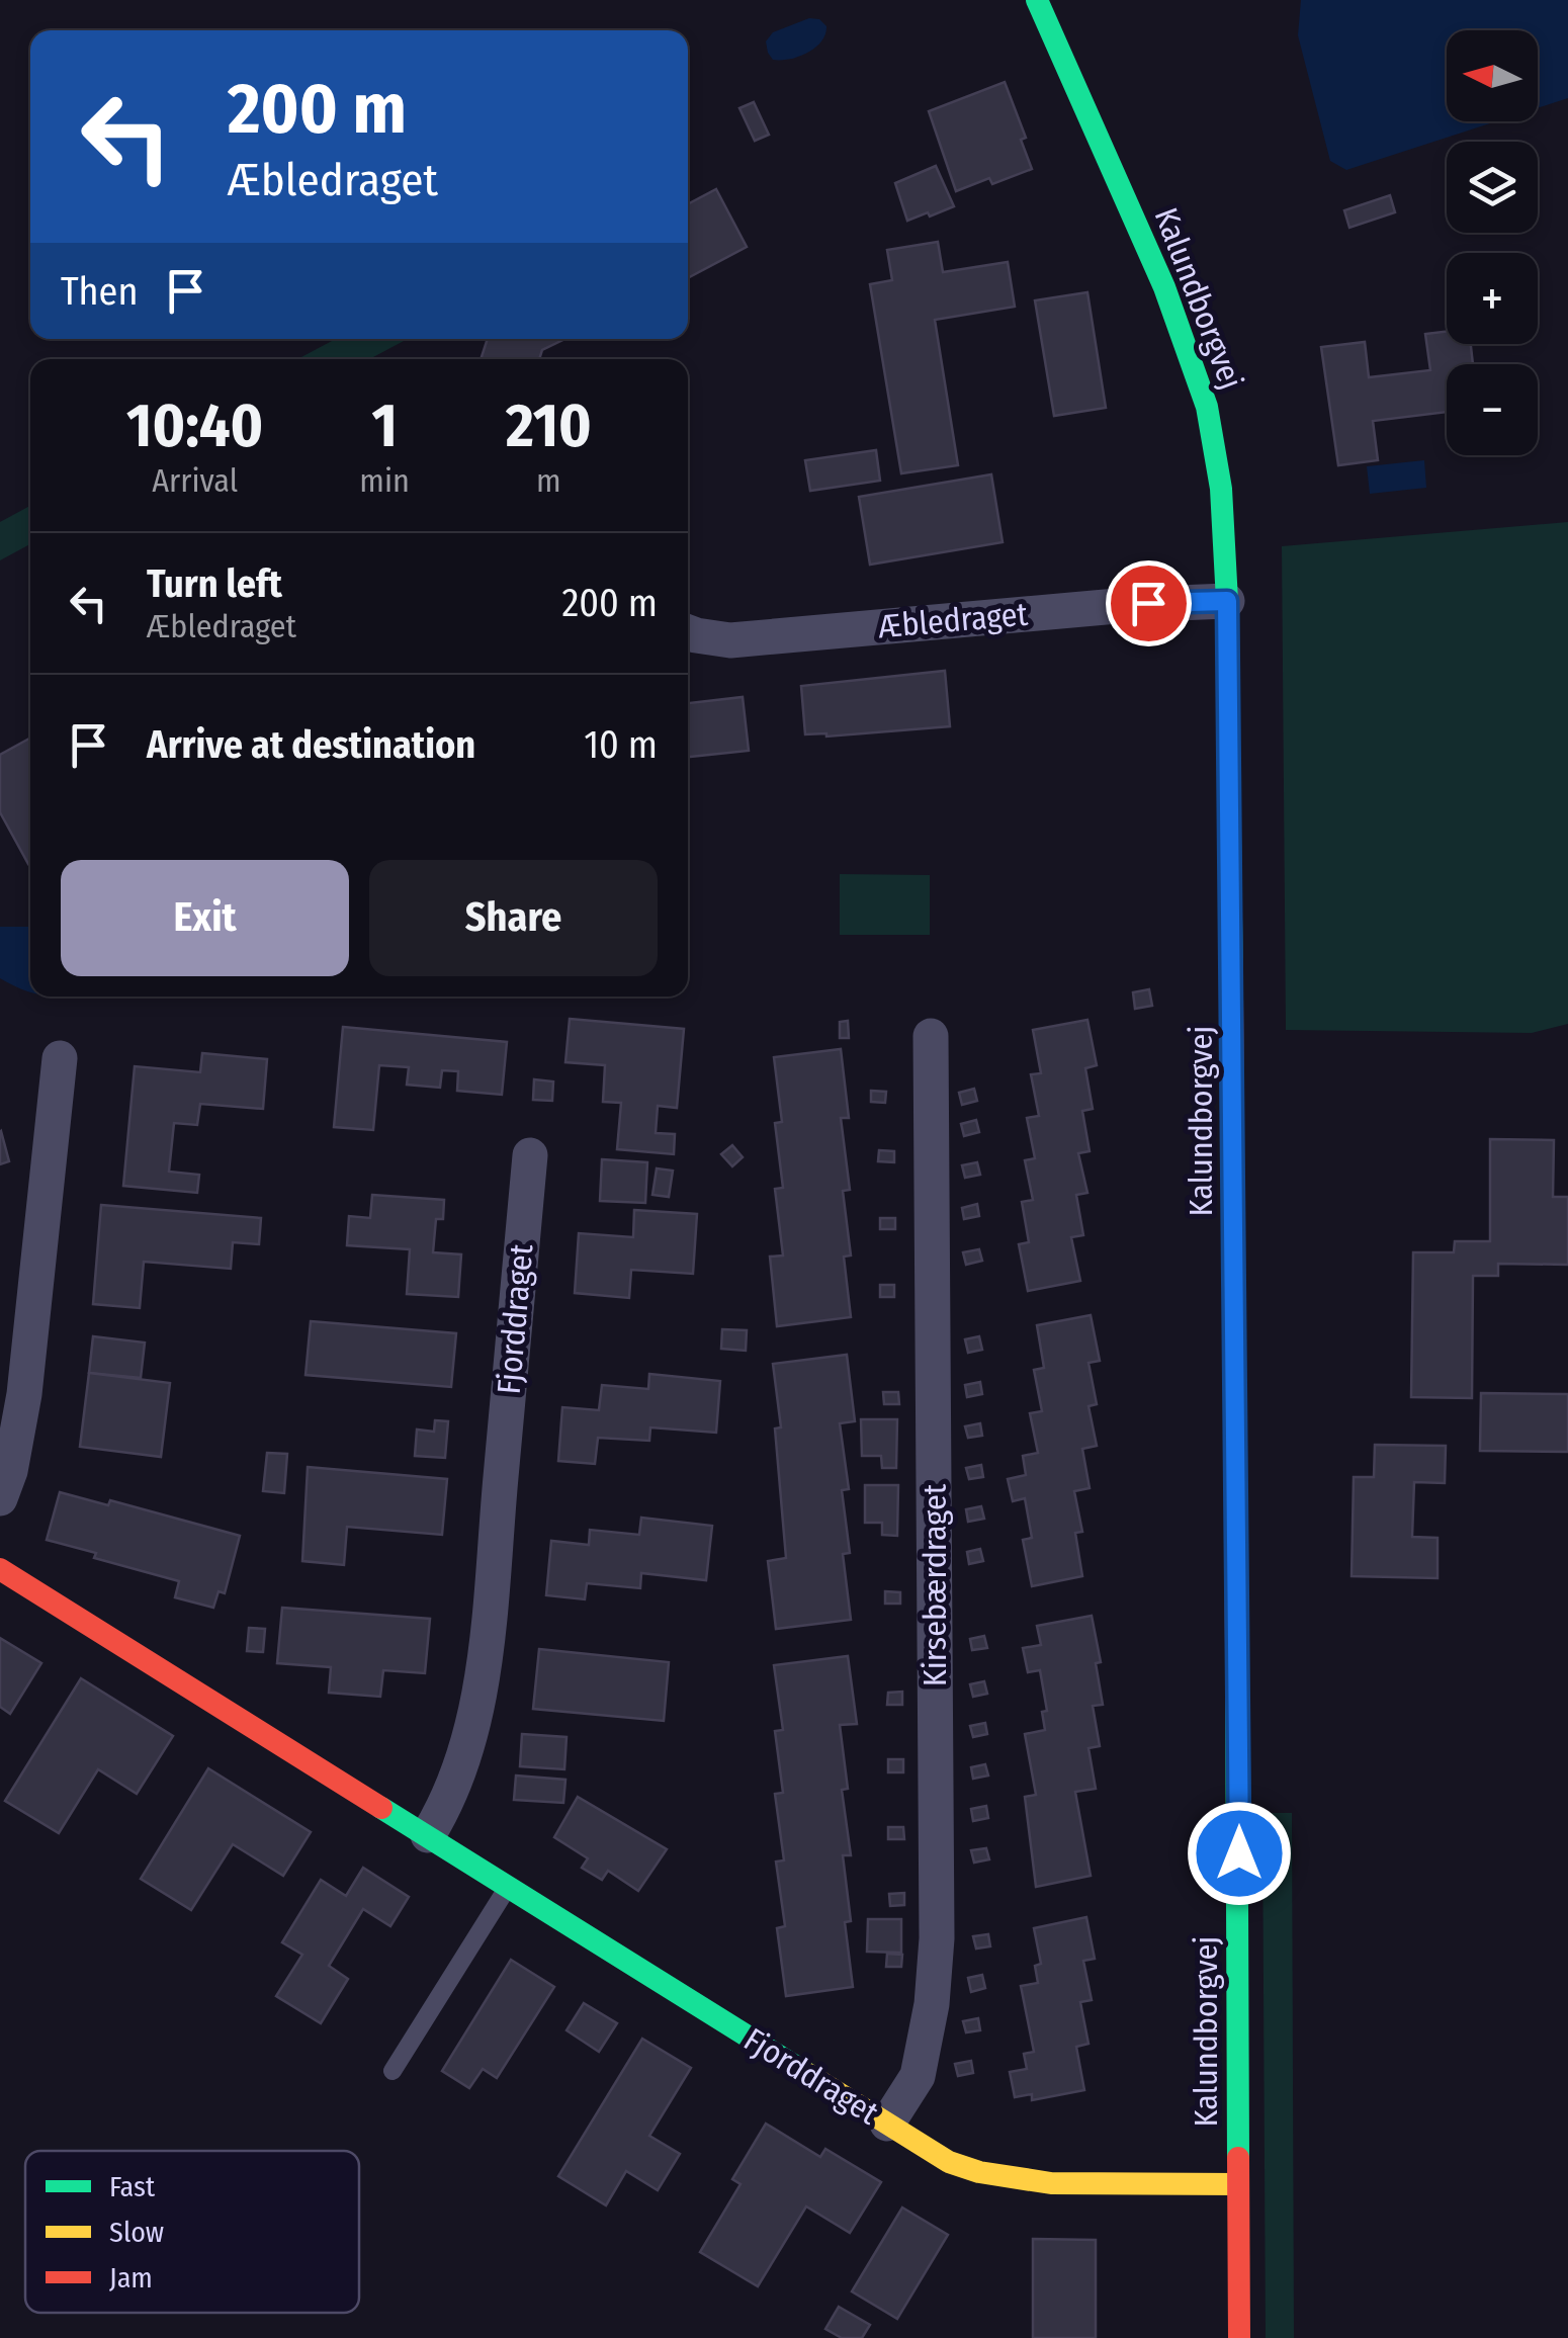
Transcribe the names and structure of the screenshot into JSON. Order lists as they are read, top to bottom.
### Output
{
  "streets": {
    "street": [
      "Kalundborgvej",
      "Æbledraget",
      "Fjorddraget",
      "Kirsebærdraget"
    ]
  },
  "crossings": [
    ["Kalundborgvej", "Æbledraget"],
    ["Kalundborgvej", "Fjorddraget"],
    ["Fjorddraget", "Kirsebærdraget"]
  ],
  "legend": ["Fast", "Slow", "Jam"],
  "north": "left",
  "page": {
    "map_buttons": ["+", "−"],
    "turn": ["200 m", "Æbledraget"],
    "then": "Then",
    "eta": [
      "10:40",
      "Arrival",
      "1",
      "min",
      "210",
      "m"
    ],
    "list": [
      {
        "name": "Turn left",
        "note": "Æbledraget",
        "value": "200 m"
      },
      {
        "name": "Arrive at destination",
        "value": "10 m"
      }
    ],
    "buttons": ["Exit", "Share"]
  }
}
